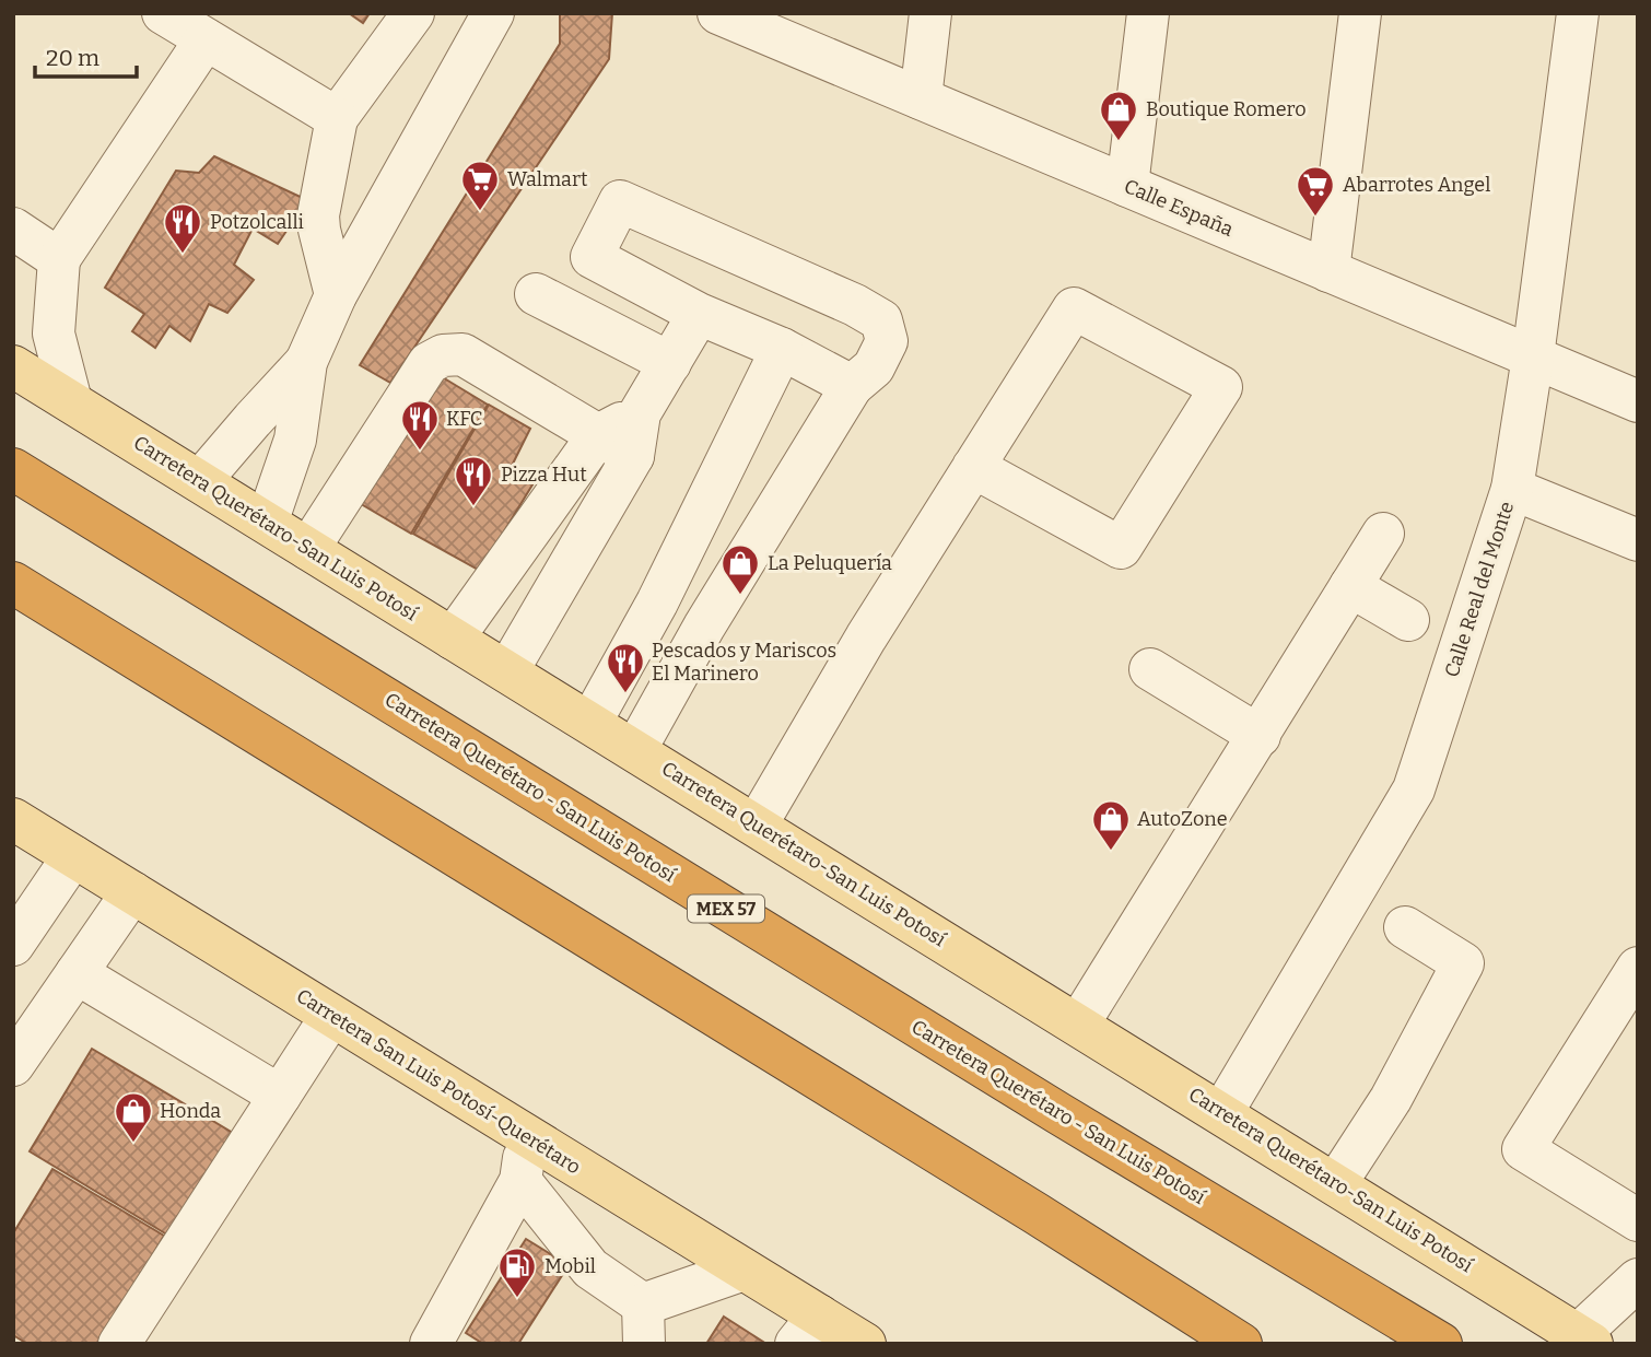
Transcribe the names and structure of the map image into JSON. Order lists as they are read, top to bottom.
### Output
{
  "streets": {
    "highway": ["Carretera Querétaro - San Luis Potosí", "MEX 57"],
    "main road": ["Carretera Querétaro-San Luis Potosí", "Carretera San Luis Potosí-Querétaro"],
    "street": ["Calle España", "Calle Real del Monte"]
  },
  "crossings": [
    ["Calle España", "Calle Real del Monte"],
    ["Carretera Querétaro-San Luis Potosí", "Calle Real del Monte"]
  ],
  "places": {
    "shop": [
      "Boutique Romero",
      "La Peluquería",
      "AutoZone",
      "Honda"
    ],
    "supermarket": ["Walmart", "Abarrotes Angel"],
    "restaurant": [
      "Potzolcalli",
      "KFC",
      "Pizza Hut",
      "Pescados y Mariscos El Marinero"
    ],
    "fuel station": ["Mobil"]
  },
  "scale_bar": "20 m"
}
